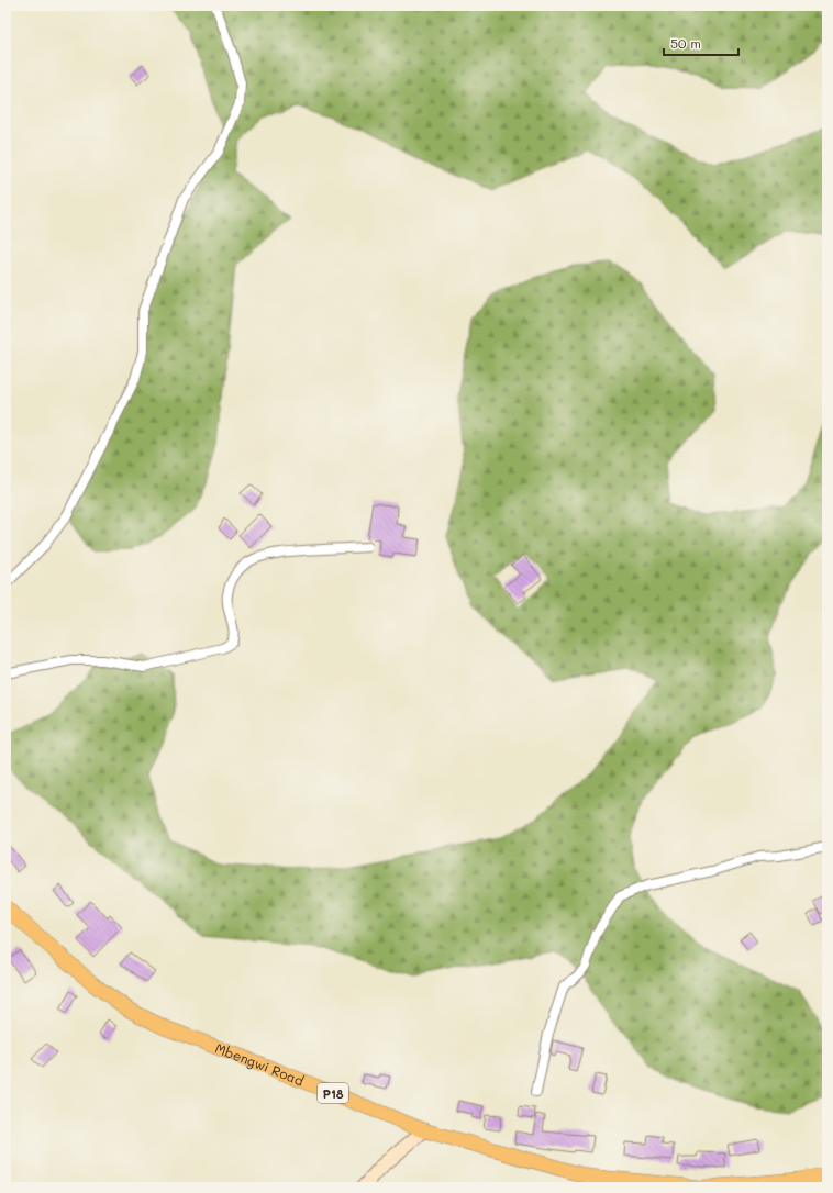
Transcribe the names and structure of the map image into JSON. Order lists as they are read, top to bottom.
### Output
{
  "streets": {
    "main road": ["Mbengwi Road", "P18"]
  },
  "scale_bar": "50 m"
}
